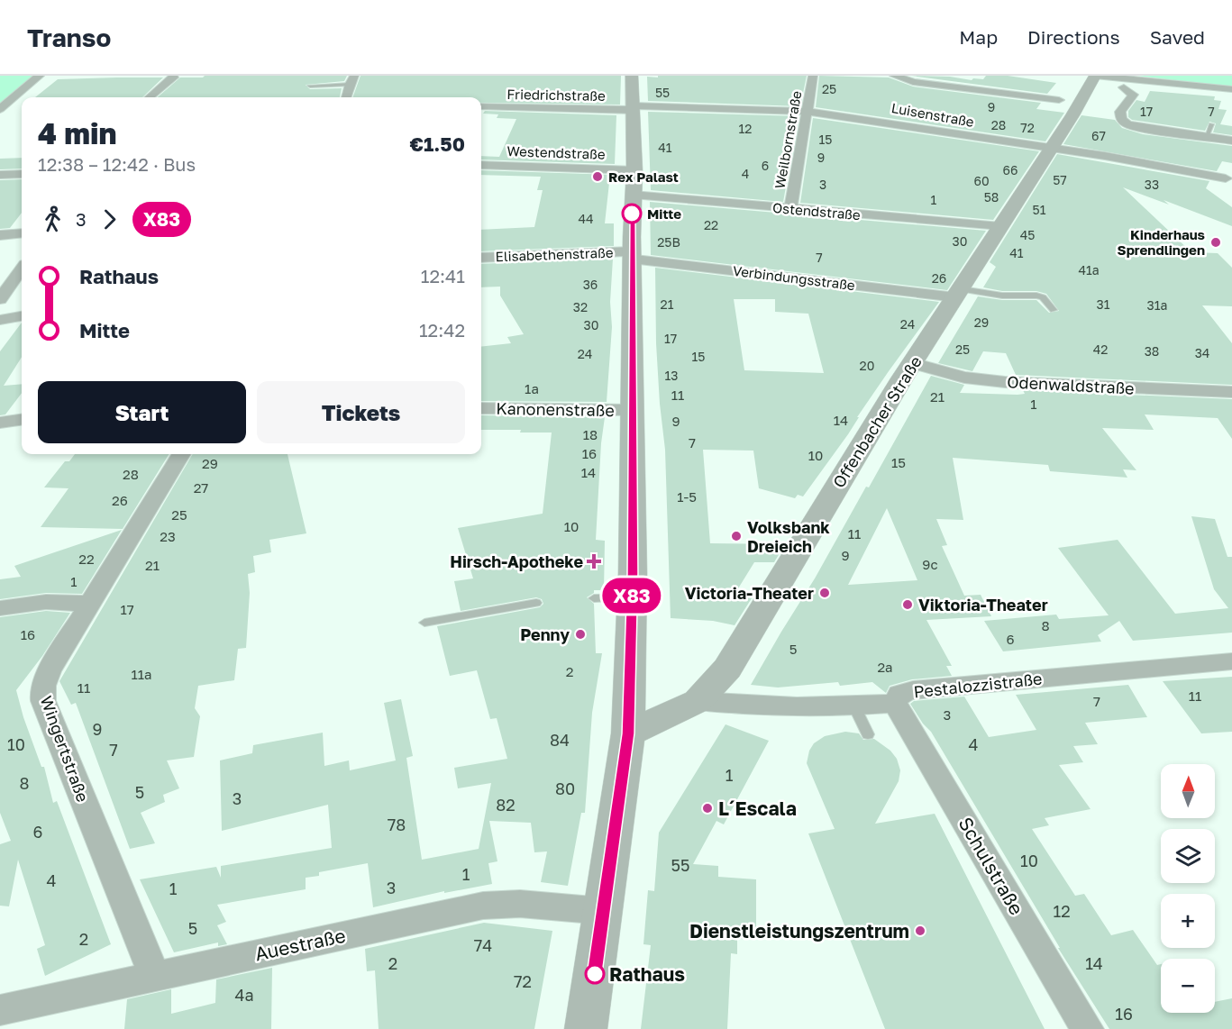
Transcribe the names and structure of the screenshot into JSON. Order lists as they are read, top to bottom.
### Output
{
  "streets": {
    "street": [
      "Friedrichstraße",
      "Luisenstraße",
      "Weilbornstraße",
      "Westendstraße",
      "Ostendstraße",
      "Elisabethenstraße",
      "Verbindungsstraße",
      "Odenwaldstraße",
      "Kanonenstraße",
      "Offenbacher Straße",
      "Pestalozzistraße",
      "Wingertstraße",
      "Schulstraße",
      "Auestraße"
    ]
  },
  "crossings": [
    ["Friedrichstraße", "Luisenstraße"],
    ["Luisenstraße", "Weilbornstraße"],
    ["Luisenstraße", "Offenbacher Straße"],
    ["Weilbornstraße", "Ostendstraße"],
    ["Ostendstraße", "Offenbacher Straße"],
    ["Elisabethenstraße", "Verbindungsstraße"],
    ["Verbindungsstraße", "Offenbacher Straße"],
    ["Odenwaldstraße", "Offenbacher Straße"],
    ["Offenbacher Straße", "Pestalozzistraße"],
    ["Pestalozzistraße", "Schulstraße"],
    ["Wingertstraße", "Auestraße"]
  ],
  "places": {
    "other": [
      "Rex Palast",
      "Mitte",
      "Kinderhaus Sprendlingen",
      "Volksbank Dreieich",
      "Victoria-Theater",
      "Viktoria-Theater",
      "Penny",
      "L´Escala",
      "Dienstleistungszentrum",
      "Rathaus"
    ],
    "health": ["Hirsch-Apotheke"]
  },
  "lines": ["bus line X83"],
  "house_numbers": [
    "25",
    "55",
    "9",
    "17",
    "7",
    "28",
    "72",
    "12",
    "67",
    "15",
    "41",
    "9",
    "6",
    "66",
    "4",
    "57",
    "60",
    "3",
    "33",
    "58",
    "1",
    "51",
    "44",
    "22",
    "45",
    "30",
    "25B",
    "41",
    "7",
    "41a",
    "26",
    "36",
    "21",
    "31",
    "31a",
    "32",
    "29",
    "24",
    "30",
    "17",
    "25",
    "42",
    "38",
    "34",
    "24",
    "15",
    "20",
    "13",
    "1a",
    "11",
    "21",
    "1",
    "14",
    "9",
    "18",
    "7",
    "16",
    "10",
    "15",
    "29",
    "14",
    "28",
    "27",
    "1-5",
    "26",
    "25",
    "10",
    "11",
    "23",
    "9",
    "22",
    "9c",
    "21",
    "1",
    "17",
    "8",
    "16",
    "6",
    "5",
    "2a",
    "2",
    "11a",
    "11",
    "11",
    "7",
    "3",
    "9",
    "84",
    "10",
    "4",
    "7",
    "1",
    "8",
    "80",
    "5",
    "3",
    "82",
    "78",
    "6",
    "10",
    "55",
    "1",
    "4",
    "3",
    "1",
    "12",
    "5",
    "2",
    "74",
    "2",
    "14",
    "72",
    "4a",
    "16"
  ],
  "north": "top",
  "page": {
    "header": "Transo",
    "nav": ["Map", "Directions", "Saved"],
    "on_map": "X83",
    "heading": ["4 min", "12:38 – 12:42 · Bus", "€1.50"],
    "legs": ["3", "X83"],
    "list": [
      {
        "name": "Rathaus",
        "value": "12:41"
      },
      {
        "name": "Mitte",
        "value": "12:42"
      }
    ],
    "buttons": ["Start", "Tickets"],
    "map_buttons": ["+", "−"]
  }
}
